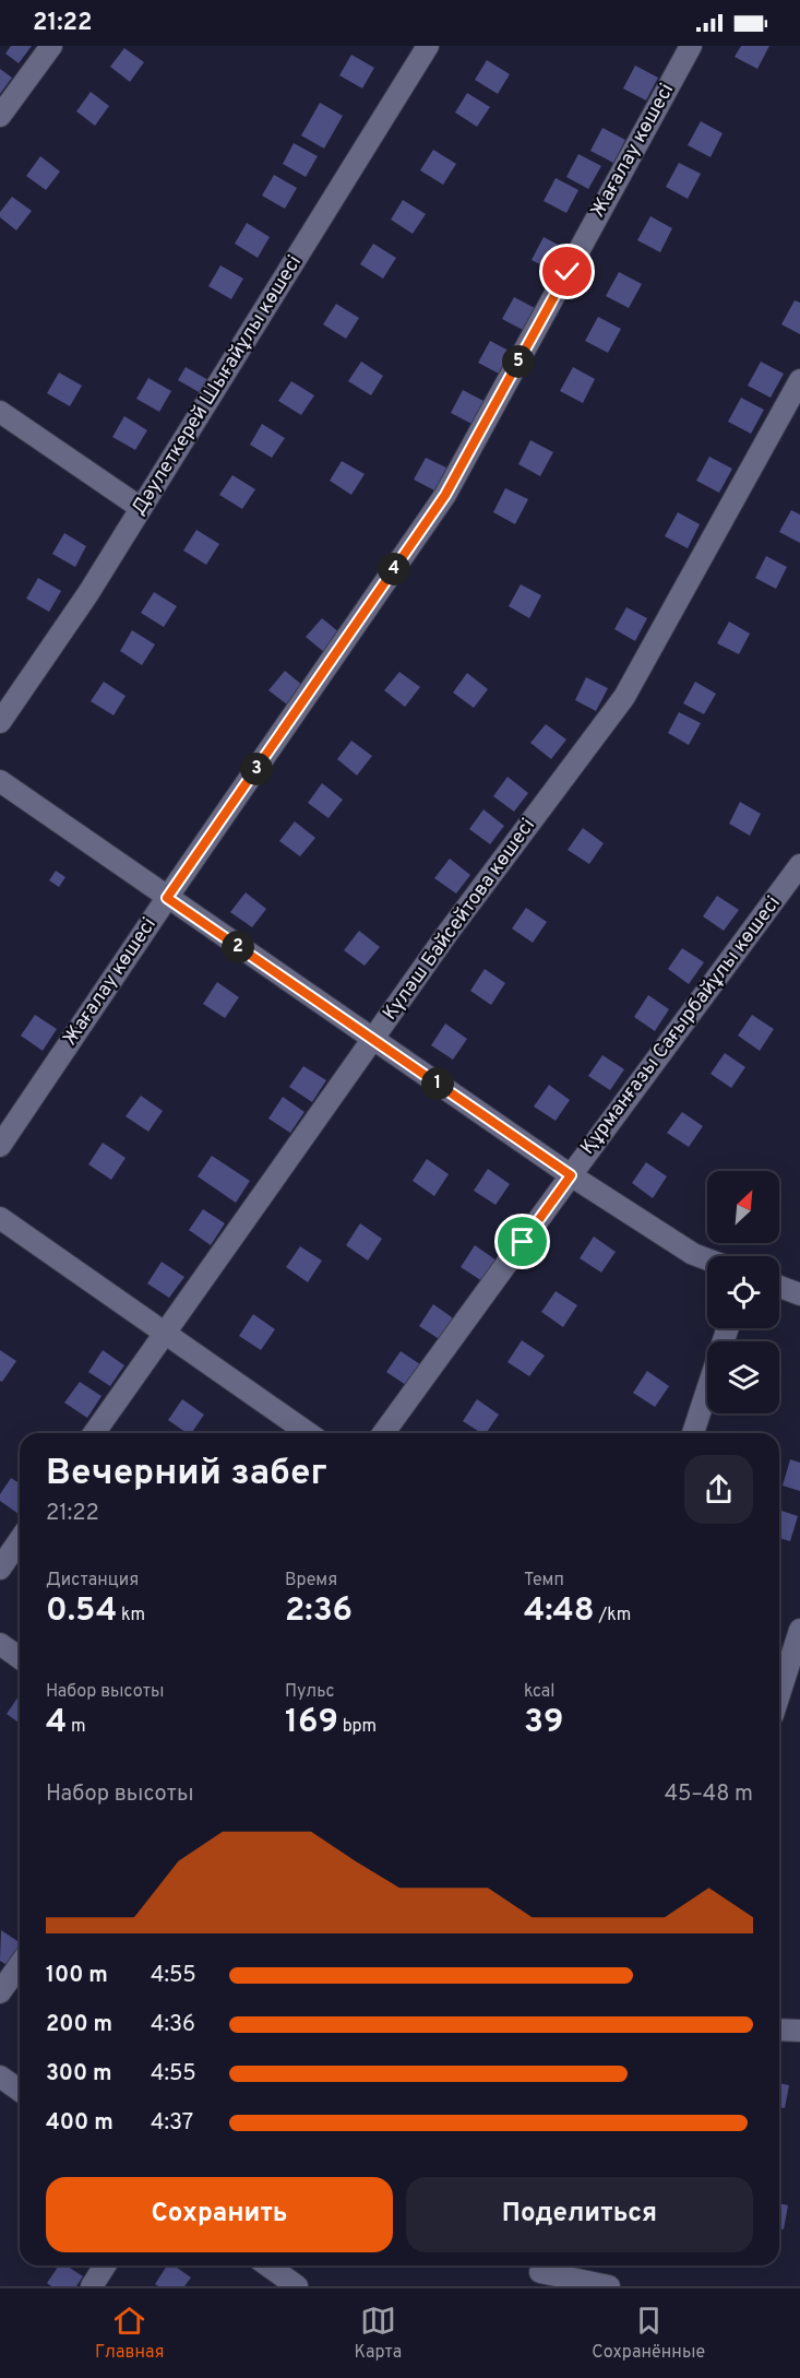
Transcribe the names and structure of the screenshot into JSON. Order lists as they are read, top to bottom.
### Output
{
  "streets": {
    "street": [
      "Жағалау көшесі",
      "Дәулеткерей Шығайұлы көшесі",
      "Күләш Байсейтова көшесі",
      "Құрманғазы Сағырбайұлы көшесі"
    ]
  },
  "north": "top right",
  "page": {
    "status": "21:22",
    "pins": [
      "5",
      "4",
      "3",
      "2",
      "1"
    ],
    "heading": ["Вечерний забег", "21:22"],
    "stats": [
      ["Дистанция", "0.54 km"],
      ["Время", "2:36"],
      ["Темп", "4:48 /km"],
      ["Набор высоты", "4 m"],
      ["Пульс", "169 bpm"],
      ["kcal", "39"]
    ],
    "chart": ["Набор высоты", "45–48 m"],
    "list": [
      {
        "name": "100 m",
        "note": "4:55"
      },
      {
        "name": "200 m",
        "note": "4:36"
      },
      {
        "name": "300 m",
        "note": "4:55"
      },
      {
        "name": "400 m",
        "note": "4:37"
      }
    ],
    "buttons": ["Сохранить", "Поделиться"],
    "tabs": ["Главная", "Карта", "Сохранённые"]
  }
}
